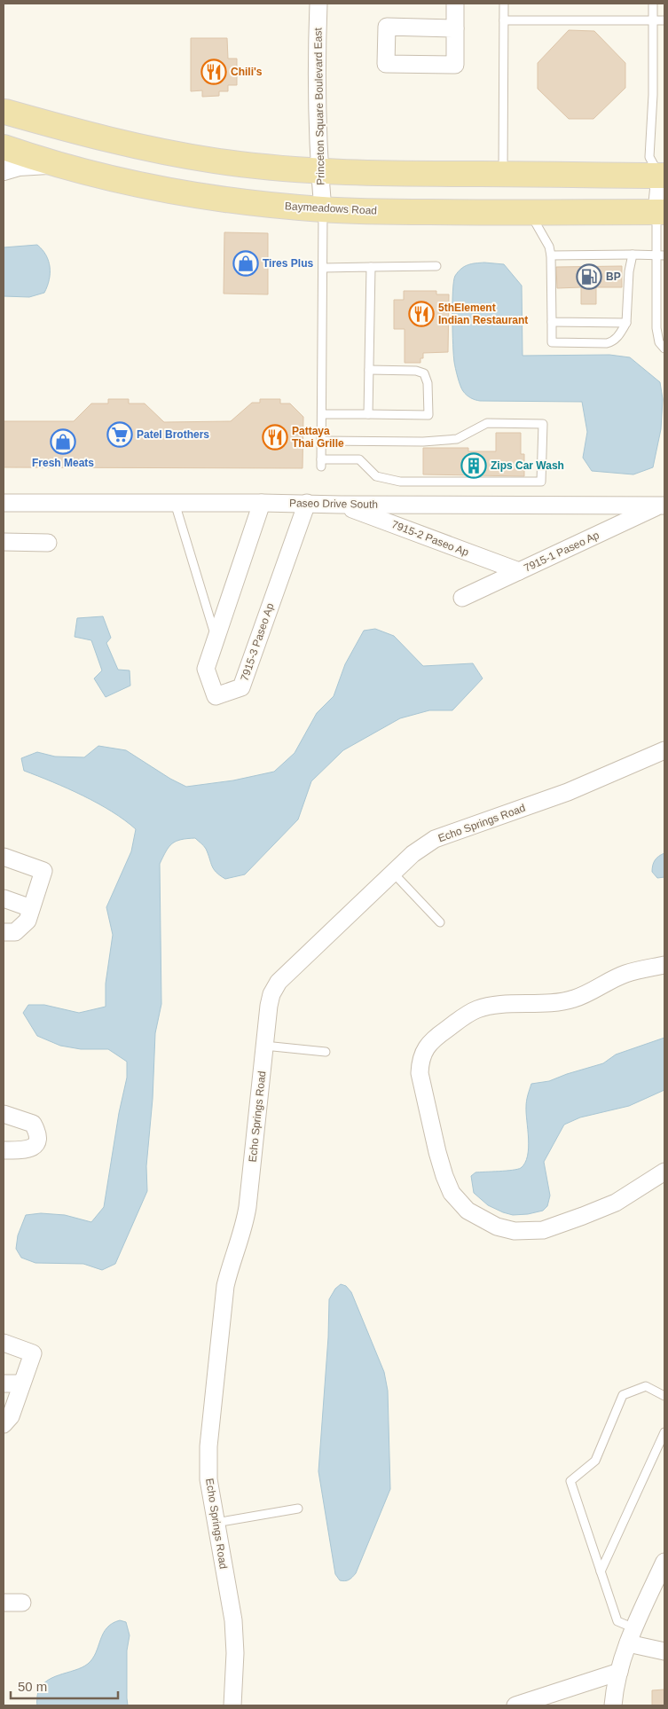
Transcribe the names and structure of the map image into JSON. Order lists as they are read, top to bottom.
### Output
{
  "streets": {
    "main road": ["Baymeadows Road"],
    "street": [
      "Princeton Square Boulevard East",
      "Paseo Drive South",
      "7915-2 Paseo Ap",
      "7915-1 Paseo Ap",
      "7915-3 Paseo Ap",
      "Echo Springs Road"
    ]
  },
  "crossings": [
    ["Princeton Square Boulevard East", "Baymeadows Road"],
    ["Paseo Drive South", "7915-2 Paseo Ap"],
    ["Paseo Drive South", "7915-1 Paseo Ap"],
    ["Paseo Drive South", "7915-3 Paseo Ap"],
    ["7915-2 Paseo Ap", "7915-1 Paseo Ap"]
  ],
  "places": {
    "restaurant": ["Chili's", "5thElement Indian Restaurant", "Pattaya Thai Grille"],
    "shop": ["Tires Plus", "Fresh Meats"],
    "fuel station": ["BP"],
    "supermarket": ["Patel Brothers"],
    "building": ["Zips Car Wash"]
  },
  "scale_bar": "50 m"
}
